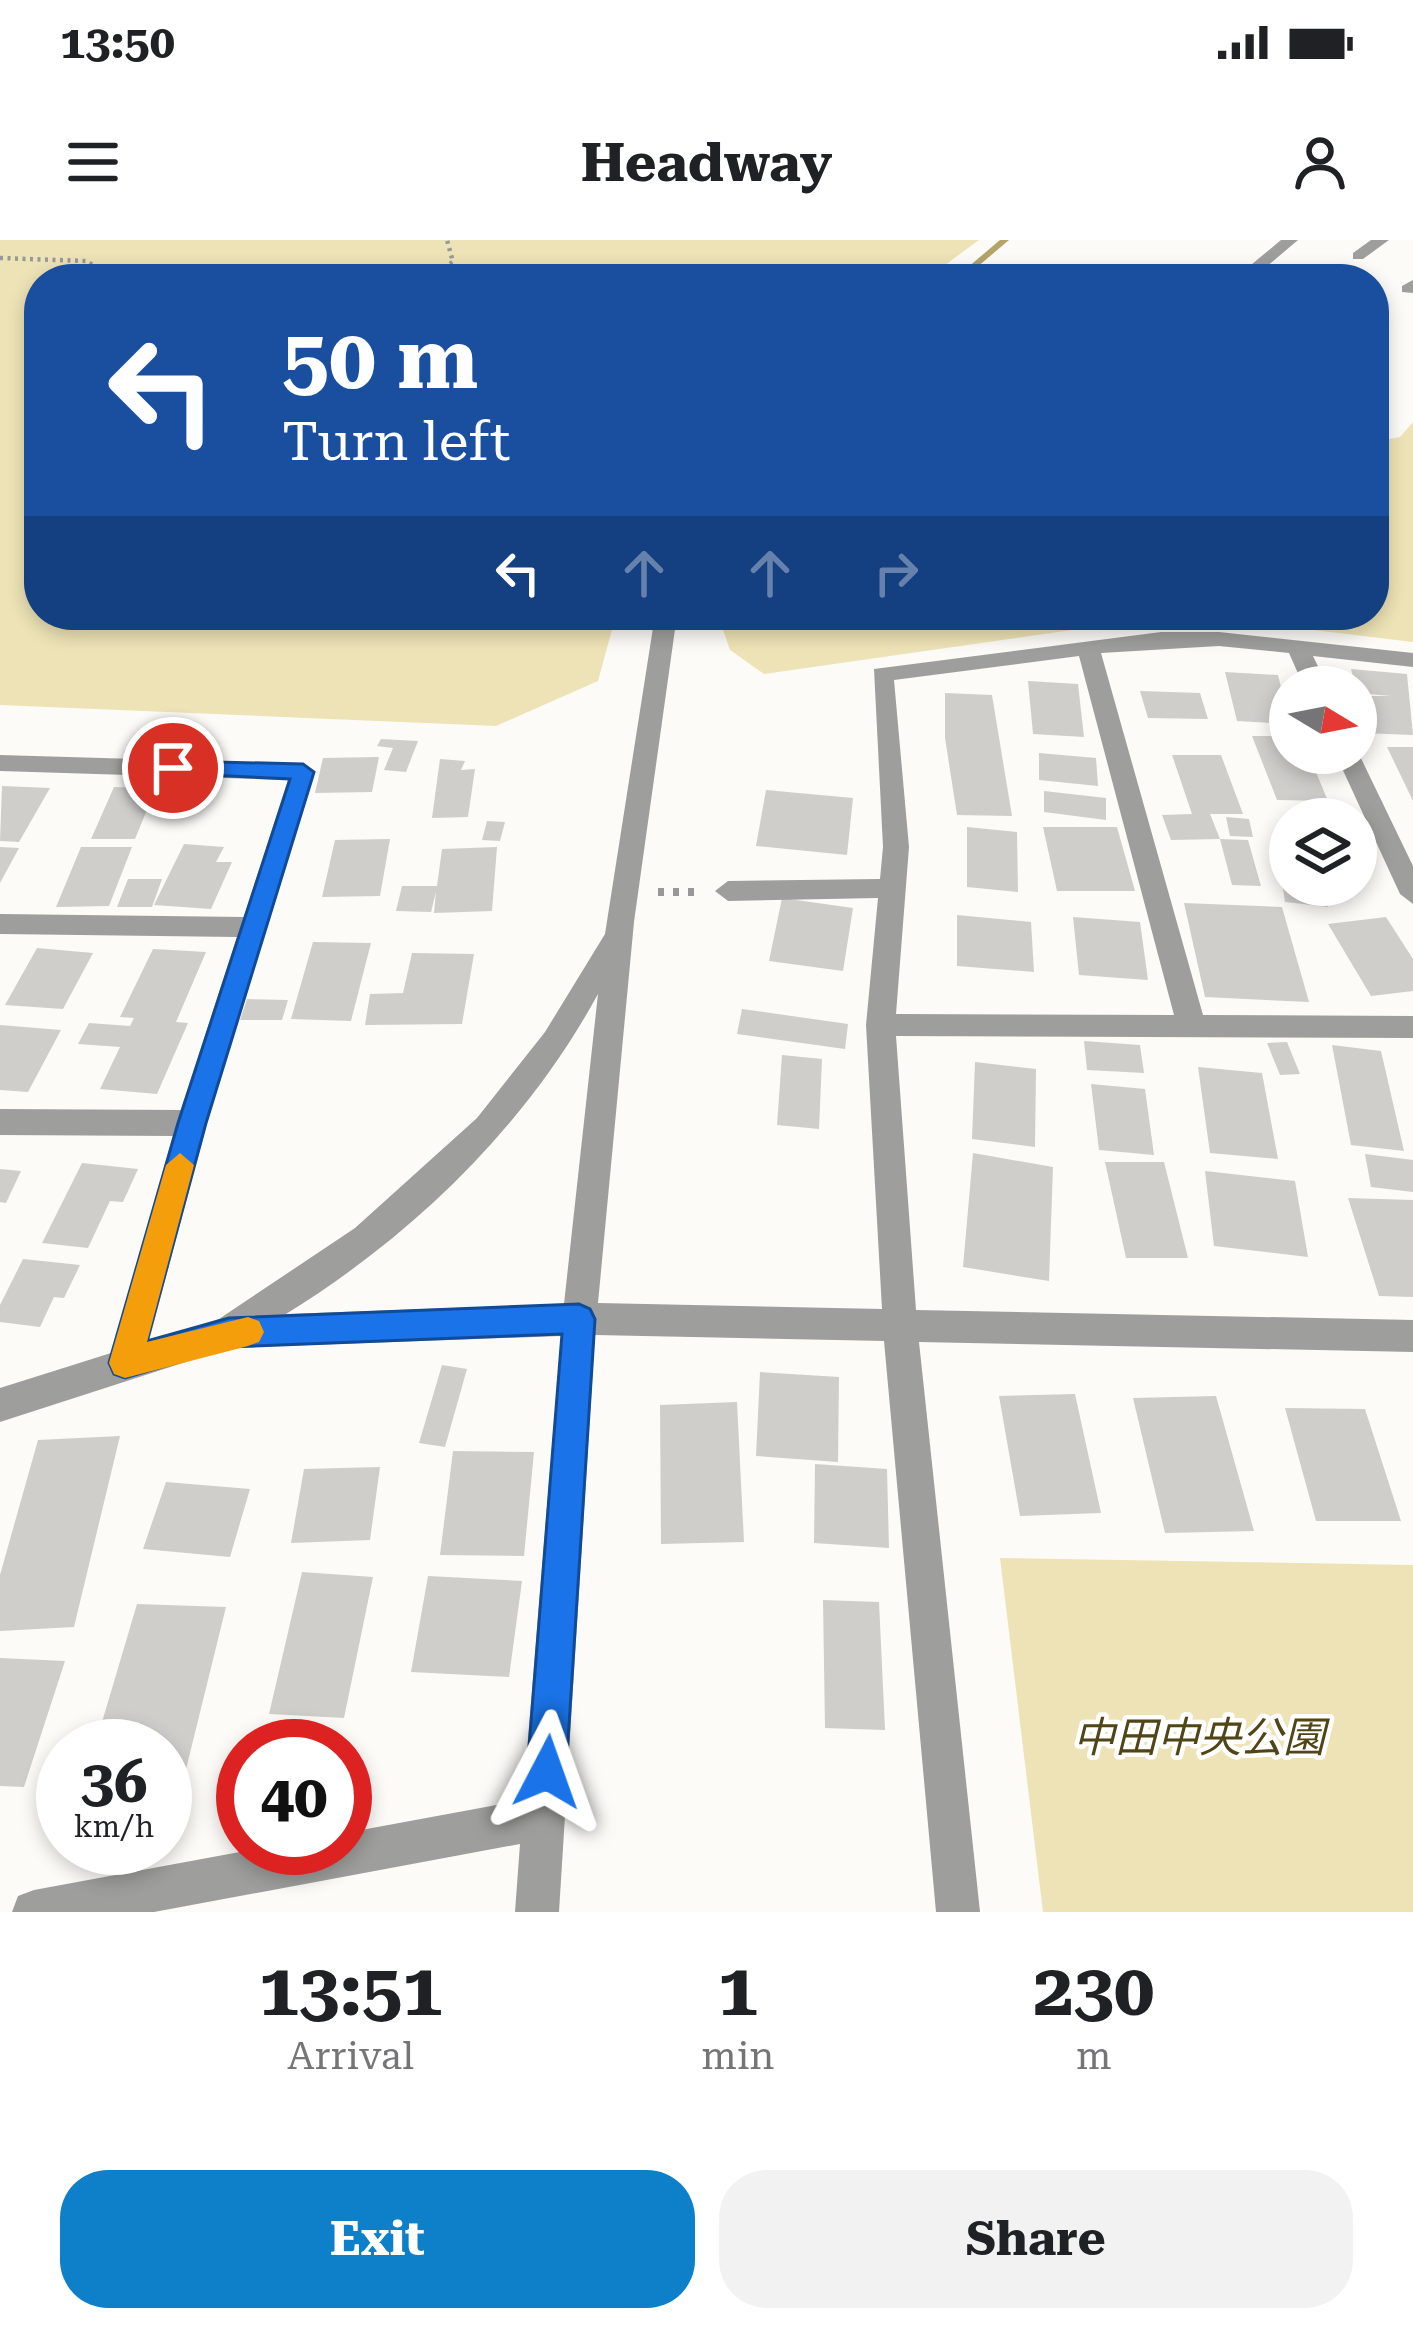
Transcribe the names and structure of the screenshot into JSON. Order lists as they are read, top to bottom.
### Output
{
  "parks": ["中田中央公園"],
  "north": "right",
  "page": {
    "status": "13:50",
    "header": "Headway",
    "turn": ["50 m", "Turn left"],
    "speed": "36 km/h",
    "limit": "40",
    "eta": [
      "13:51",
      "Arrival",
      "1",
      "min",
      "230",
      "m"
    ],
    "buttons": ["Exit", "Share"]
  }
}
